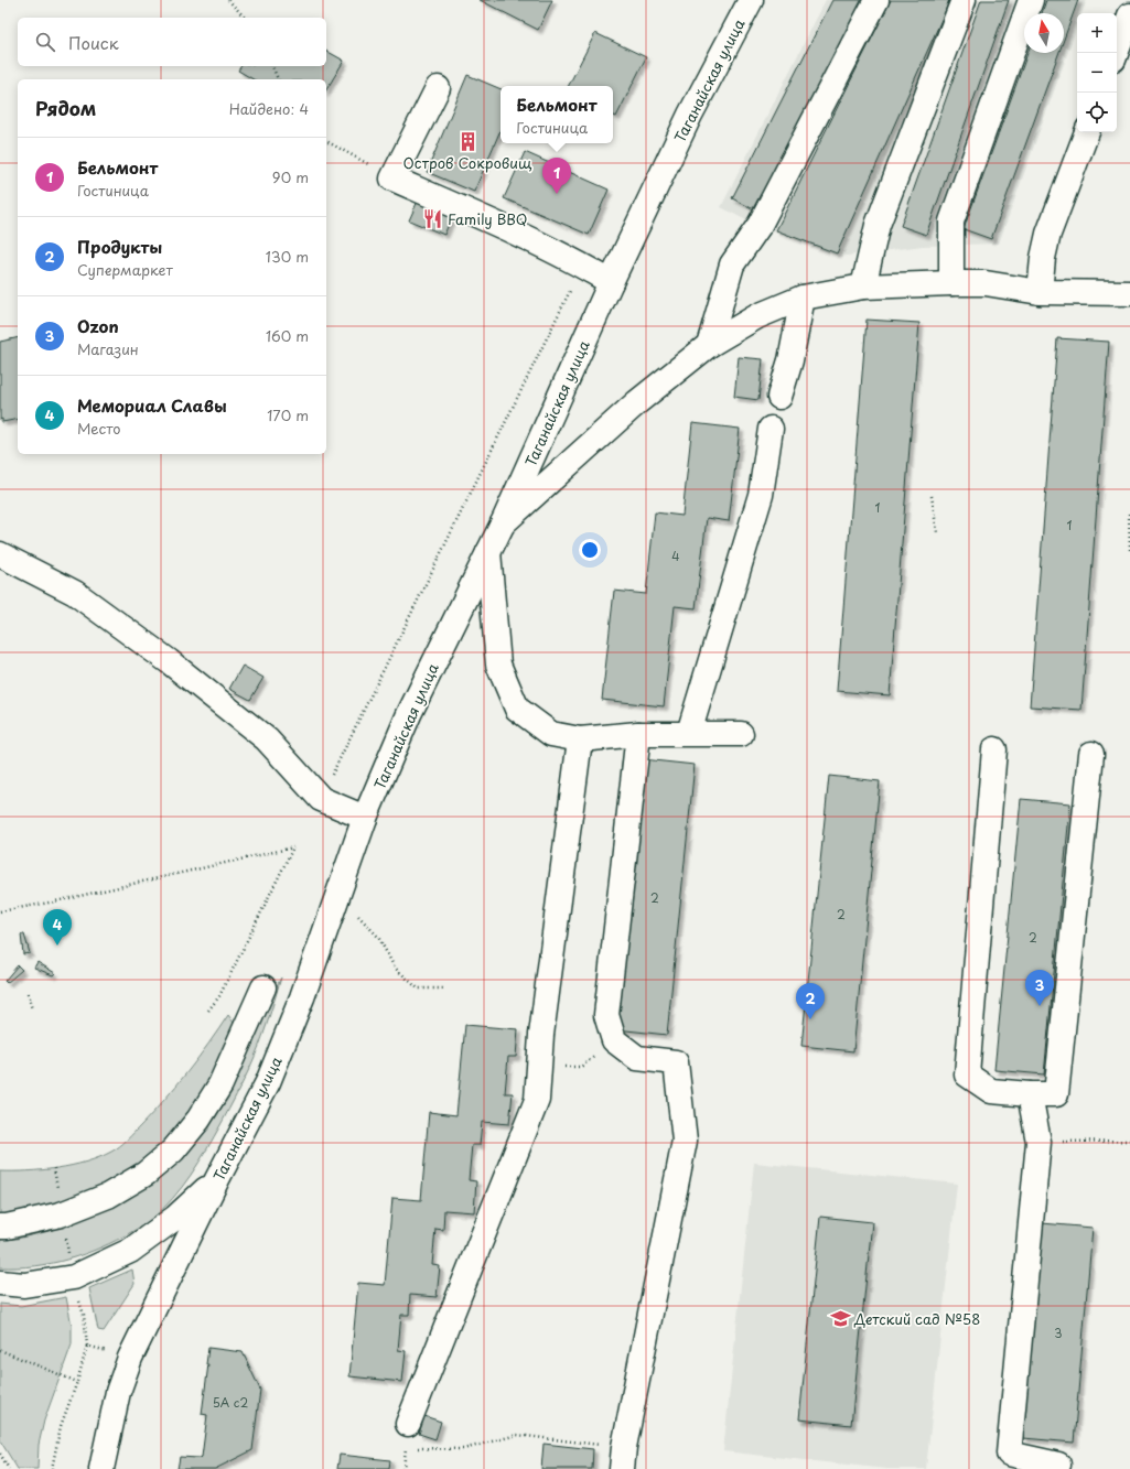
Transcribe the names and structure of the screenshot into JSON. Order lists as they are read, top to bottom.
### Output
{
  "streets": {
    "main road": ["Таганайская улица"]
  },
  "places": {
    "building": ["Остров Сокровищ"],
    "restaurant": ["Family BBQ"],
    "school or university": ["Детский сад №58"]
  },
  "house_numbers": [
    "1",
    "1",
    "4",
    "2",
    "2",
    "2",
    "3",
    "5А с2"
  ],
  "north": "top",
  "page": {
    "map_buttons": ["+", "−"],
    "search": "Поиск",
    "heading": ["Рядом", "Найдено: 4"],
    "popup": ["Бельмонт", "Гостиница"],
    "list": [
      {
        "mark": "1",
        "name": "Бельмонт",
        "note": "Гостиница",
        "value": "90 m"
      },
      {
        "mark": "2",
        "name": "Продукты",
        "note": "Супермаркет",
        "value": "130 m"
      },
      {
        "mark": "3",
        "name": "Ozon",
        "note": "Магазин",
        "value": "160 m"
      },
      {
        "mark": "4",
        "name": "Мемориал Славы",
        "note": "Место",
        "value": "170 m"
      }
    ],
    "pins": [
      "1",
      "4",
      "3",
      "2"
    ]
  }
}
